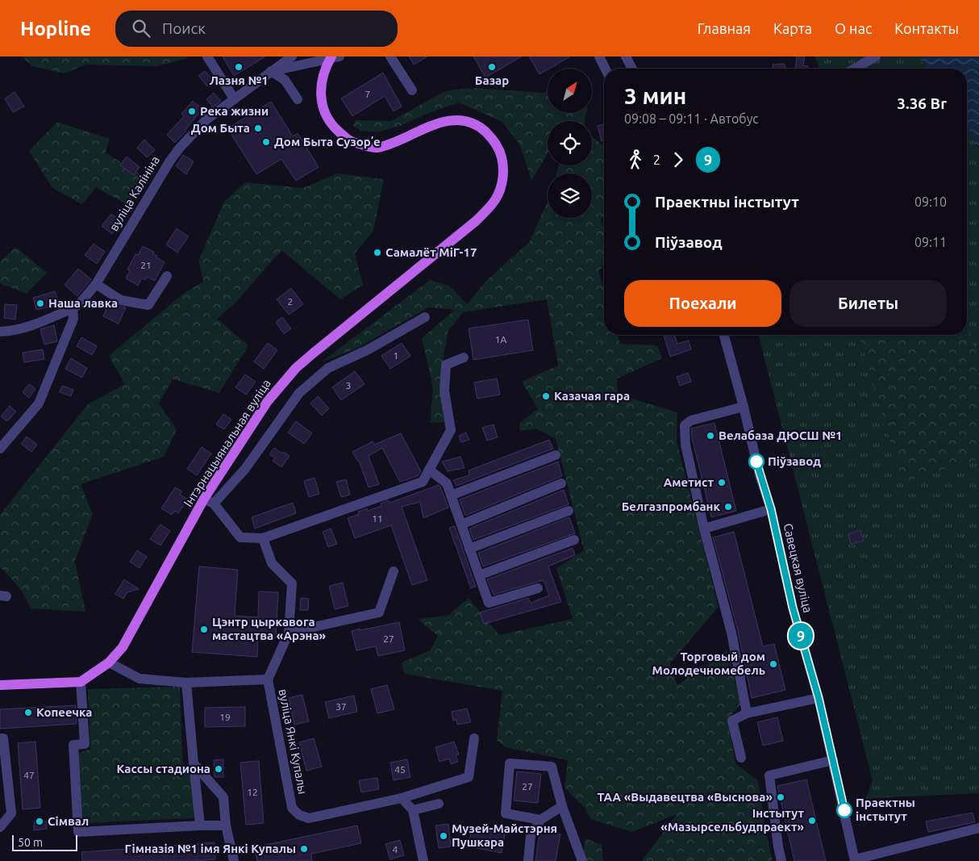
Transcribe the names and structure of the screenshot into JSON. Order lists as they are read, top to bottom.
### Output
{
  "streets": {
    "main road": ["Інтэрнацыянальная вуліца"],
    "street": ["вуліца Калініна", "Савецкая вуліца", "вуліца Янкі Купалы"]
  },
  "crossings": [
    ["Інтэрнацыянальная вуліца", "вуліца Янкі Купалы"]
  ],
  "places": [
    "Лазня №1",
    "Базар",
    "Река жизни",
    "Дом Быта",
    "Дом Быта Сузорʼе",
    "Самалёт МіГ-17",
    "Наша лавка",
    "Казачая гара",
    "Велабаза ДЮСШ №1",
    "Піўзавод",
    "Аметист",
    "Белгазпромбанк",
    "Цэнтр цыркавога мастацтва «Арэна»",
    "Торговый дом Молодечномебель",
    "Копеечка",
    "Кассы стадиона",
    "ТАА «Выдавецтва «Выснова»",
    "Праектны інстытут",
    "Інстытут «Мазырсельбудпраект»",
    "Сімвал",
    "Музей-Майстэрня Пушкара",
    "Гімназія №1 імя Янкі Купалы"
  ],
  "lines": ["bus line 9"],
  "house_numbers": [
    "7",
    "21",
    "2",
    "1А",
    "1",
    "3",
    "11",
    "27",
    "37",
    "19",
    "45",
    "47",
    "27",
    "12",
    "4"
  ],
  "scale_bar": "50 m",
  "north": "top right",
  "page": {
    "header": "Hopline",
    "search": "Поиск",
    "nav": [
      "Главная",
      "Карта",
      "О нас",
      "Контакты"
    ],
    "on_map": "9",
    "heading": ["3 мин", "09:08 – 09:11 · Автобус", "3.36 Br"],
    "legs": ["2", "9"],
    "list": [
      {
        "name": "Праектны інстытут",
        "value": "09:10"
      },
      {
        "name": "Піўзавод",
        "value": "09:11"
      }
    ],
    "buttons": ["Поехали", "Билеты"],
    "scale": "50 m"
  }
}
